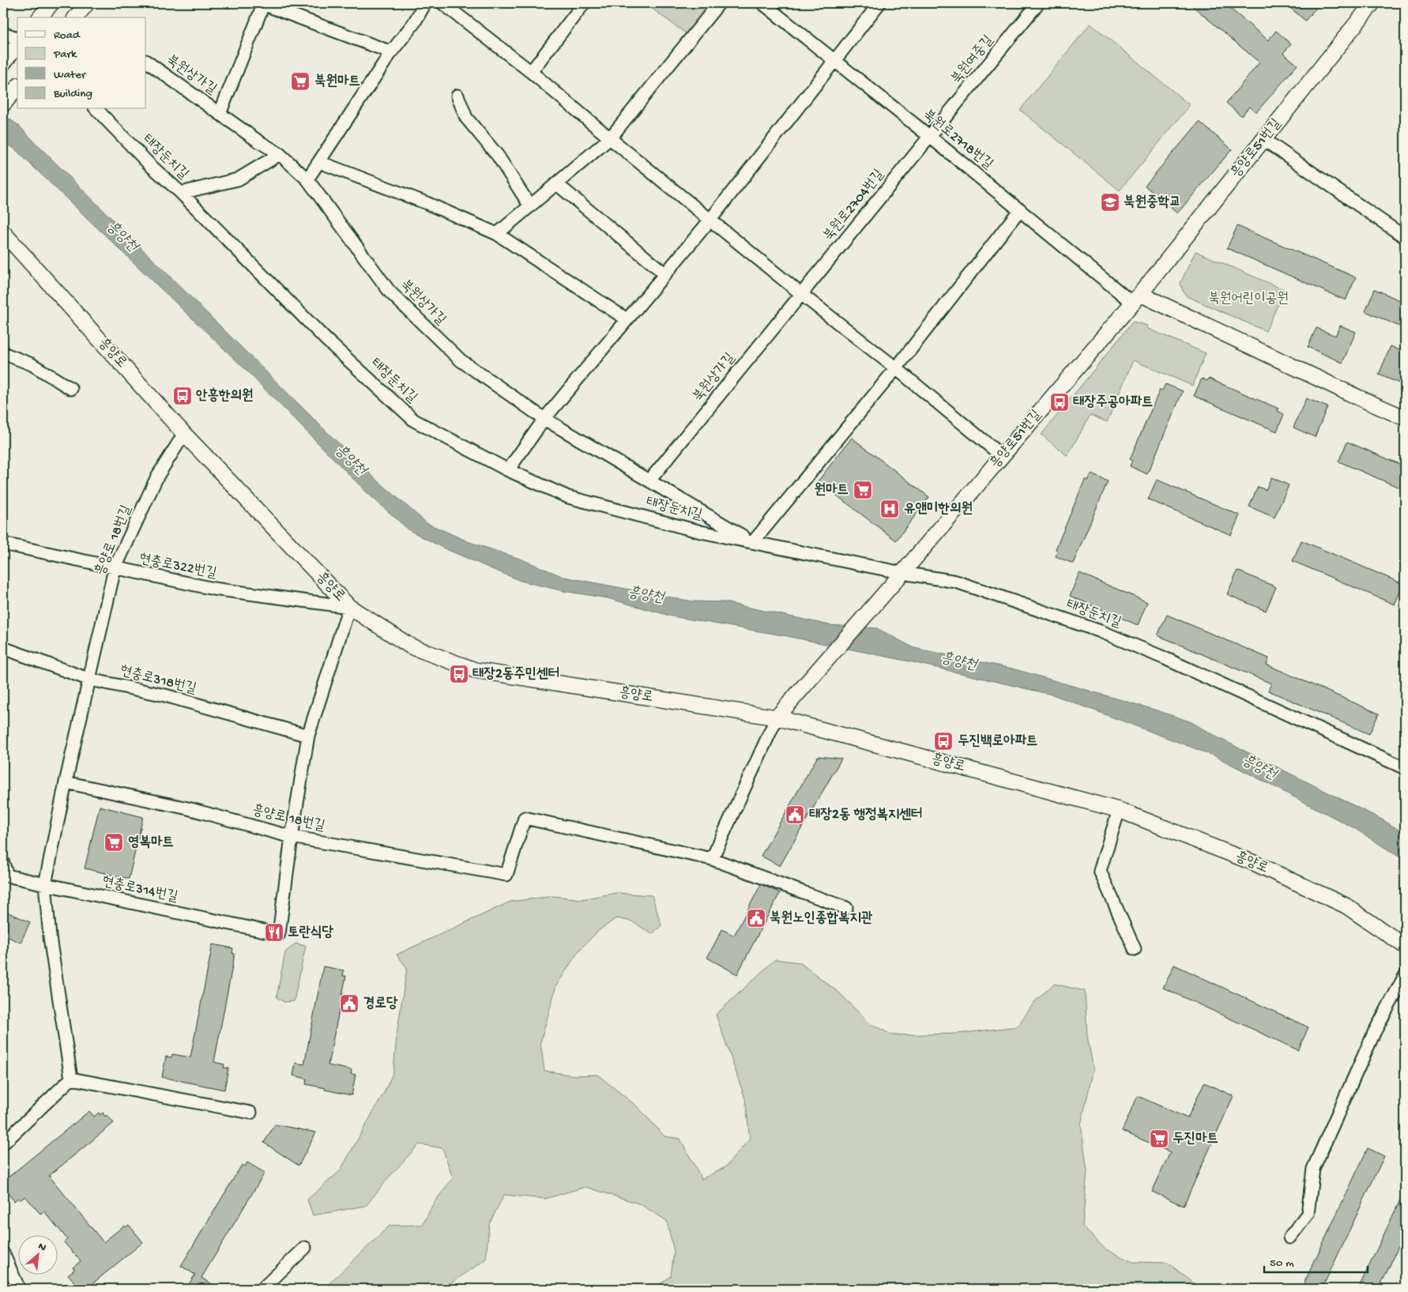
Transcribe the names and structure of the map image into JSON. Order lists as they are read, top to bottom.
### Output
{
  "streets": {
    "street": [
      "북원여중길",
      "북원상가길",
      "북원로2718번길",
      "흥양로51번길",
      "태장둔치길",
      "북원로2704번길",
      "흥양로",
      "흥양로 18번길",
      "현충로322번길",
      "현충로318번길",
      "현충로314번길"
    ]
  },
  "crossings": [
    ["북원여중길", "북원로2718번길"],
    ["북원여중길", "북원로2704번길"],
    ["북원상가길", "태장둔치길"],
    ["북원상가길", "북원로2704번길"],
    ["북원로2718번길", "흥양로51번길"],
    ["북원로2718번길", "북원로2704번길"],
    ["흥양로51번길", "태장둔치길"],
    ["흥양로51번길", "흥양로"],
    ["흥양로", "흥양로 18번길"],
    ["흥양로", "현충로322번길"],
    ["흥양로 18번길", "현충로322번길"],
    ["흥양로 18번길", "현충로318번길"],
    ["흥양로 18번길", "현충로314번길"]
  ],
  "water": ["흥양천"],
  "parks": ["북원어린이공원"],
  "places": {
    "supermarket": [
      "북원마트",
      "원마트",
      "영복마트",
      "두진마트"
    ],
    "school or university": ["북원중학교"],
    "bus stop": [
      "안흥한의원",
      "태장주공아파트",
      "태장2동주민센터",
      "두진백로아파트"
    ],
    "hospital": ["유앤미한의원"],
    "public building": ["태장2동 행정복지센터", "북원노인종합복지관", "경로당"],
    "restaurant": ["토란식당"]
  },
  "legend": [
    "Road",
    "Park",
    "Water",
    "Building"
  ],
  "scale_bar": "50 m",
  "north": "top right"
}
